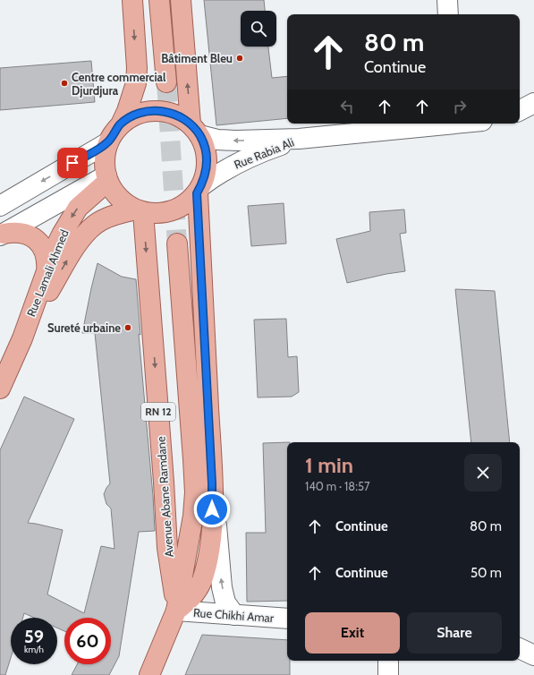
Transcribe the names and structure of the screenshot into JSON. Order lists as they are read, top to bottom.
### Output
{
  "streets": {
    "main road": ["Rue Lamali Ahmed", "RN 12", "Avenue Abane Ramdane"],
    "street": ["Rue Rabia Ali", "Rue Chikhi Amar"]
  },
  "crossings": [
    ["Rue Rabia Ali", "Rue Lamali Ahmed"],
    ["Rue Rabia Ali", "Avenue Abane Ramdane"],
    ["Rue Lamali Ahmed", "Avenue Abane Ramdane"],
    ["Avenue Abane Ramdane", "Rue Chikhi Amar"]
  ],
  "one_way": ["Rue Rabia Ali"],
  "places": ["Bâtiment Bleu", "Centre commercial Djurdjura", "Sureté urbaine"],
  "page": {
    "turn": ["80 m", "Continue"],
    "heading": ["1 min", "140 m · 18:57"],
    "list": [
      {
        "name": "Continue",
        "value": "80 m"
      },
      {
        "name": "Continue",
        "value": "50 m"
      }
    ],
    "buttons": ["Exit", "Share"],
    "speed": "59 km/h",
    "limit": "60"
  }
}
